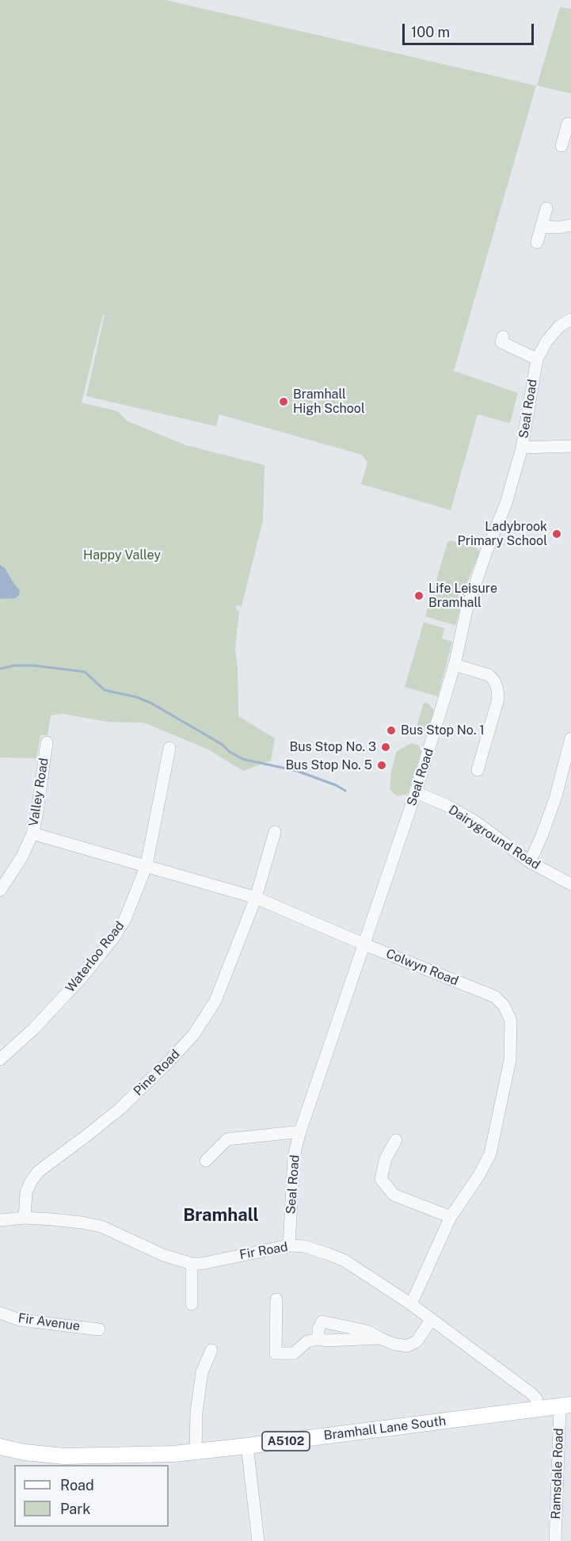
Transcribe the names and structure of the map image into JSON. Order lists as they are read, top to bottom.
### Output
{
  "streets": {
    "main road": ["Bramhall Lane South", "A5102"],
    "street": [
      "Seal Road",
      "Valley Road",
      "Dairyground Road",
      "Waterloo Road",
      "Colwyn Road",
      "Pine Road",
      "Fir Road",
      "Fir Avenue",
      "Ramsdale Road"
    ]
  },
  "crossings": [
    ["Seal Road", "Dairyground Road"],
    ["Seal Road", "Colwyn Road"],
    ["Seal Road", "Fir Road"],
    ["Valley Road", "Colwyn Road"],
    ["Waterloo Road", "Colwyn Road"],
    ["Colwyn Road", "Pine Road"],
    ["Colwyn Road", "Fir Road"],
    ["Pine Road", "Fir Road"],
    ["Fir Road", "Bramhall Lane South"],
    ["Bramhall Lane South", "Ramsdale Road"]
  ],
  "districts": ["Bramhall"],
  "parks": ["Happy Valley"],
  "places": [
    "Bramhall High School",
    "Ladybrook Primary School",
    "Life Leisure Bramhall",
    "Bus Stop No. 1",
    "Bus Stop No. 3",
    "Bus Stop No. 5"
  ],
  "legend": ["Road", "Park"],
  "scale_bar": "100 m"
}
